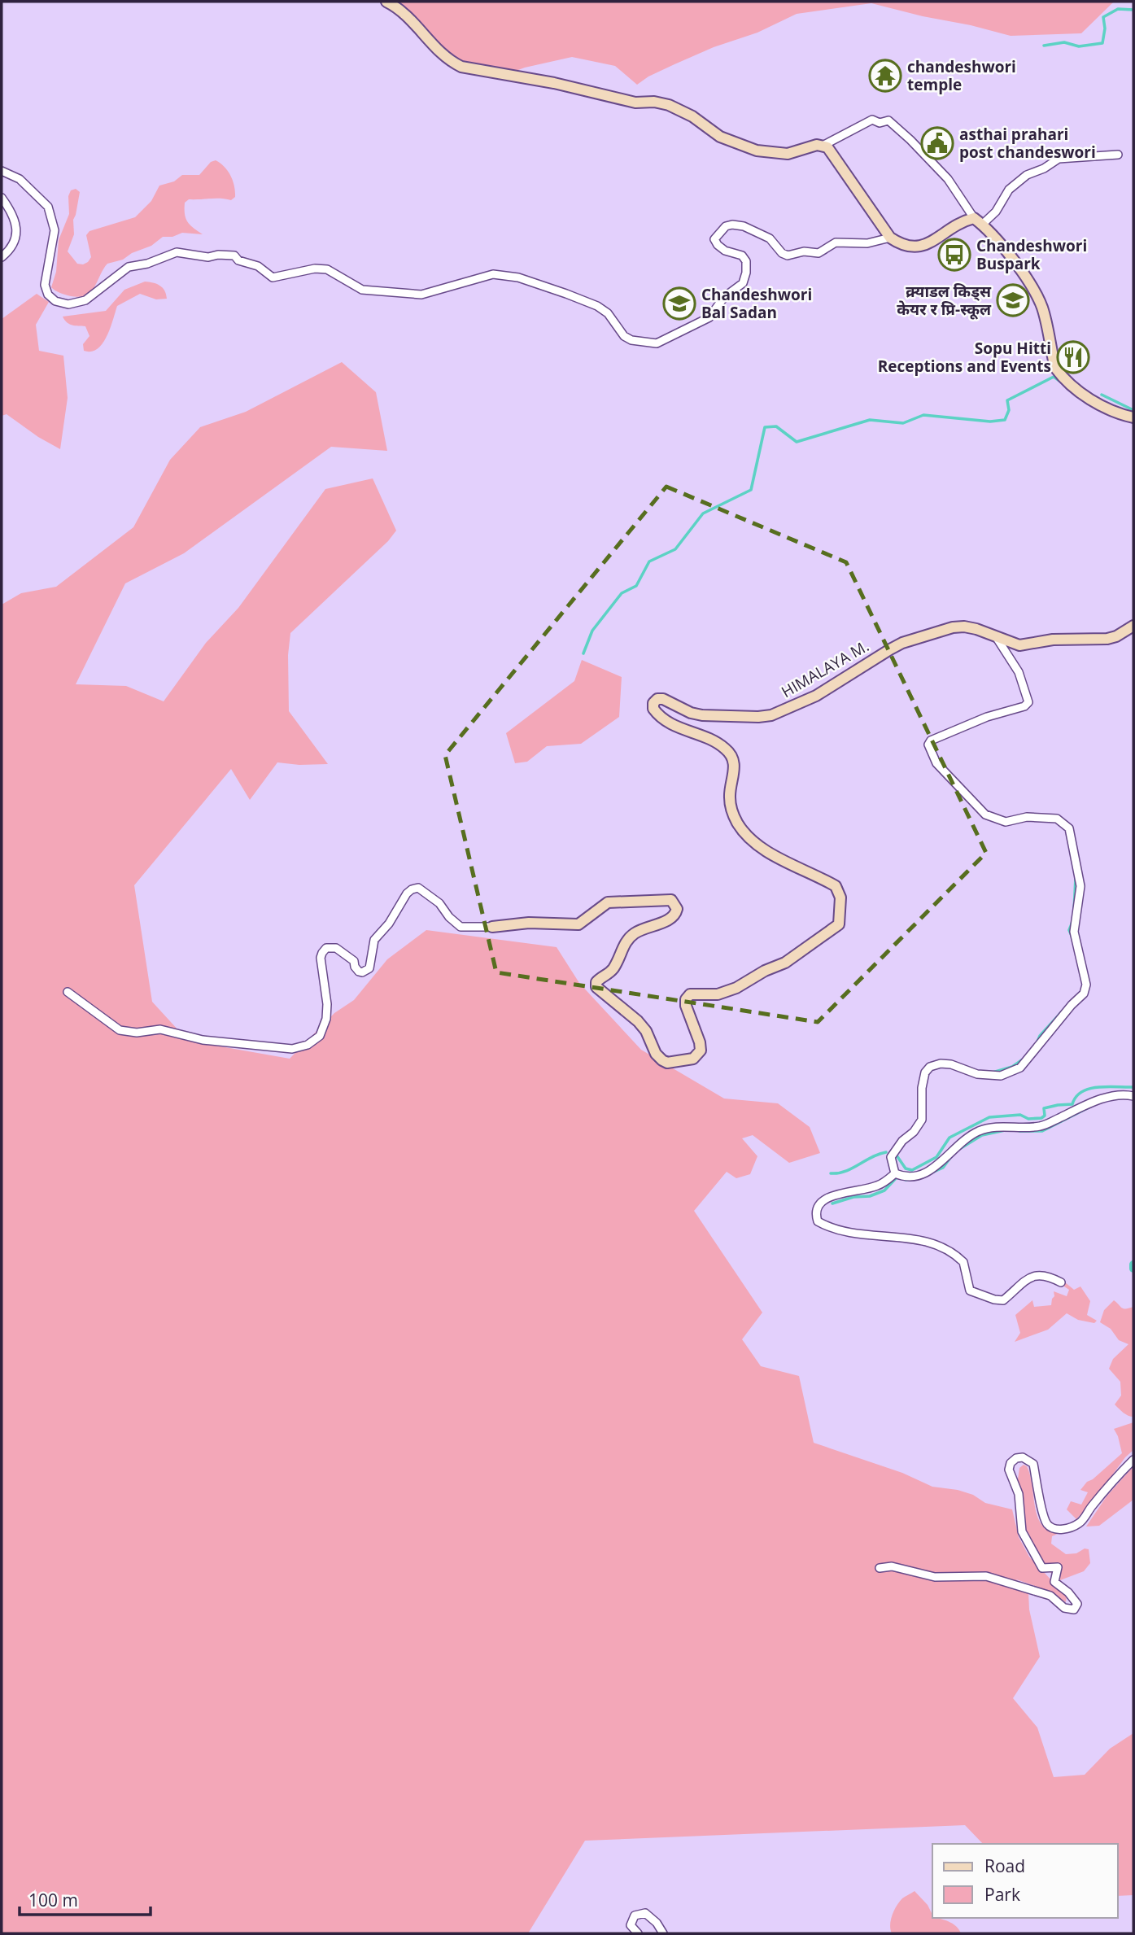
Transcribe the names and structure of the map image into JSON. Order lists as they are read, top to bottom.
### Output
{
  "streets": {
    "street": ["HIMALAYA M."]
  },
  "places": {
    "temple": ["chandeshwori temple"],
    "public building": ["asthai prahari post chandeswori"],
    "bus stop": ["Chandeshwori Buspark"],
    "school or university": ["क्र्याडल किड्स केयर र प्रि-स्कूल", "Chandeshwori Bal Sadan"],
    "restaurant": ["Sopu Hitti Receptions and Events"]
  },
  "legend": ["Road", "Park"],
  "scale_bar": "100 m"
}
